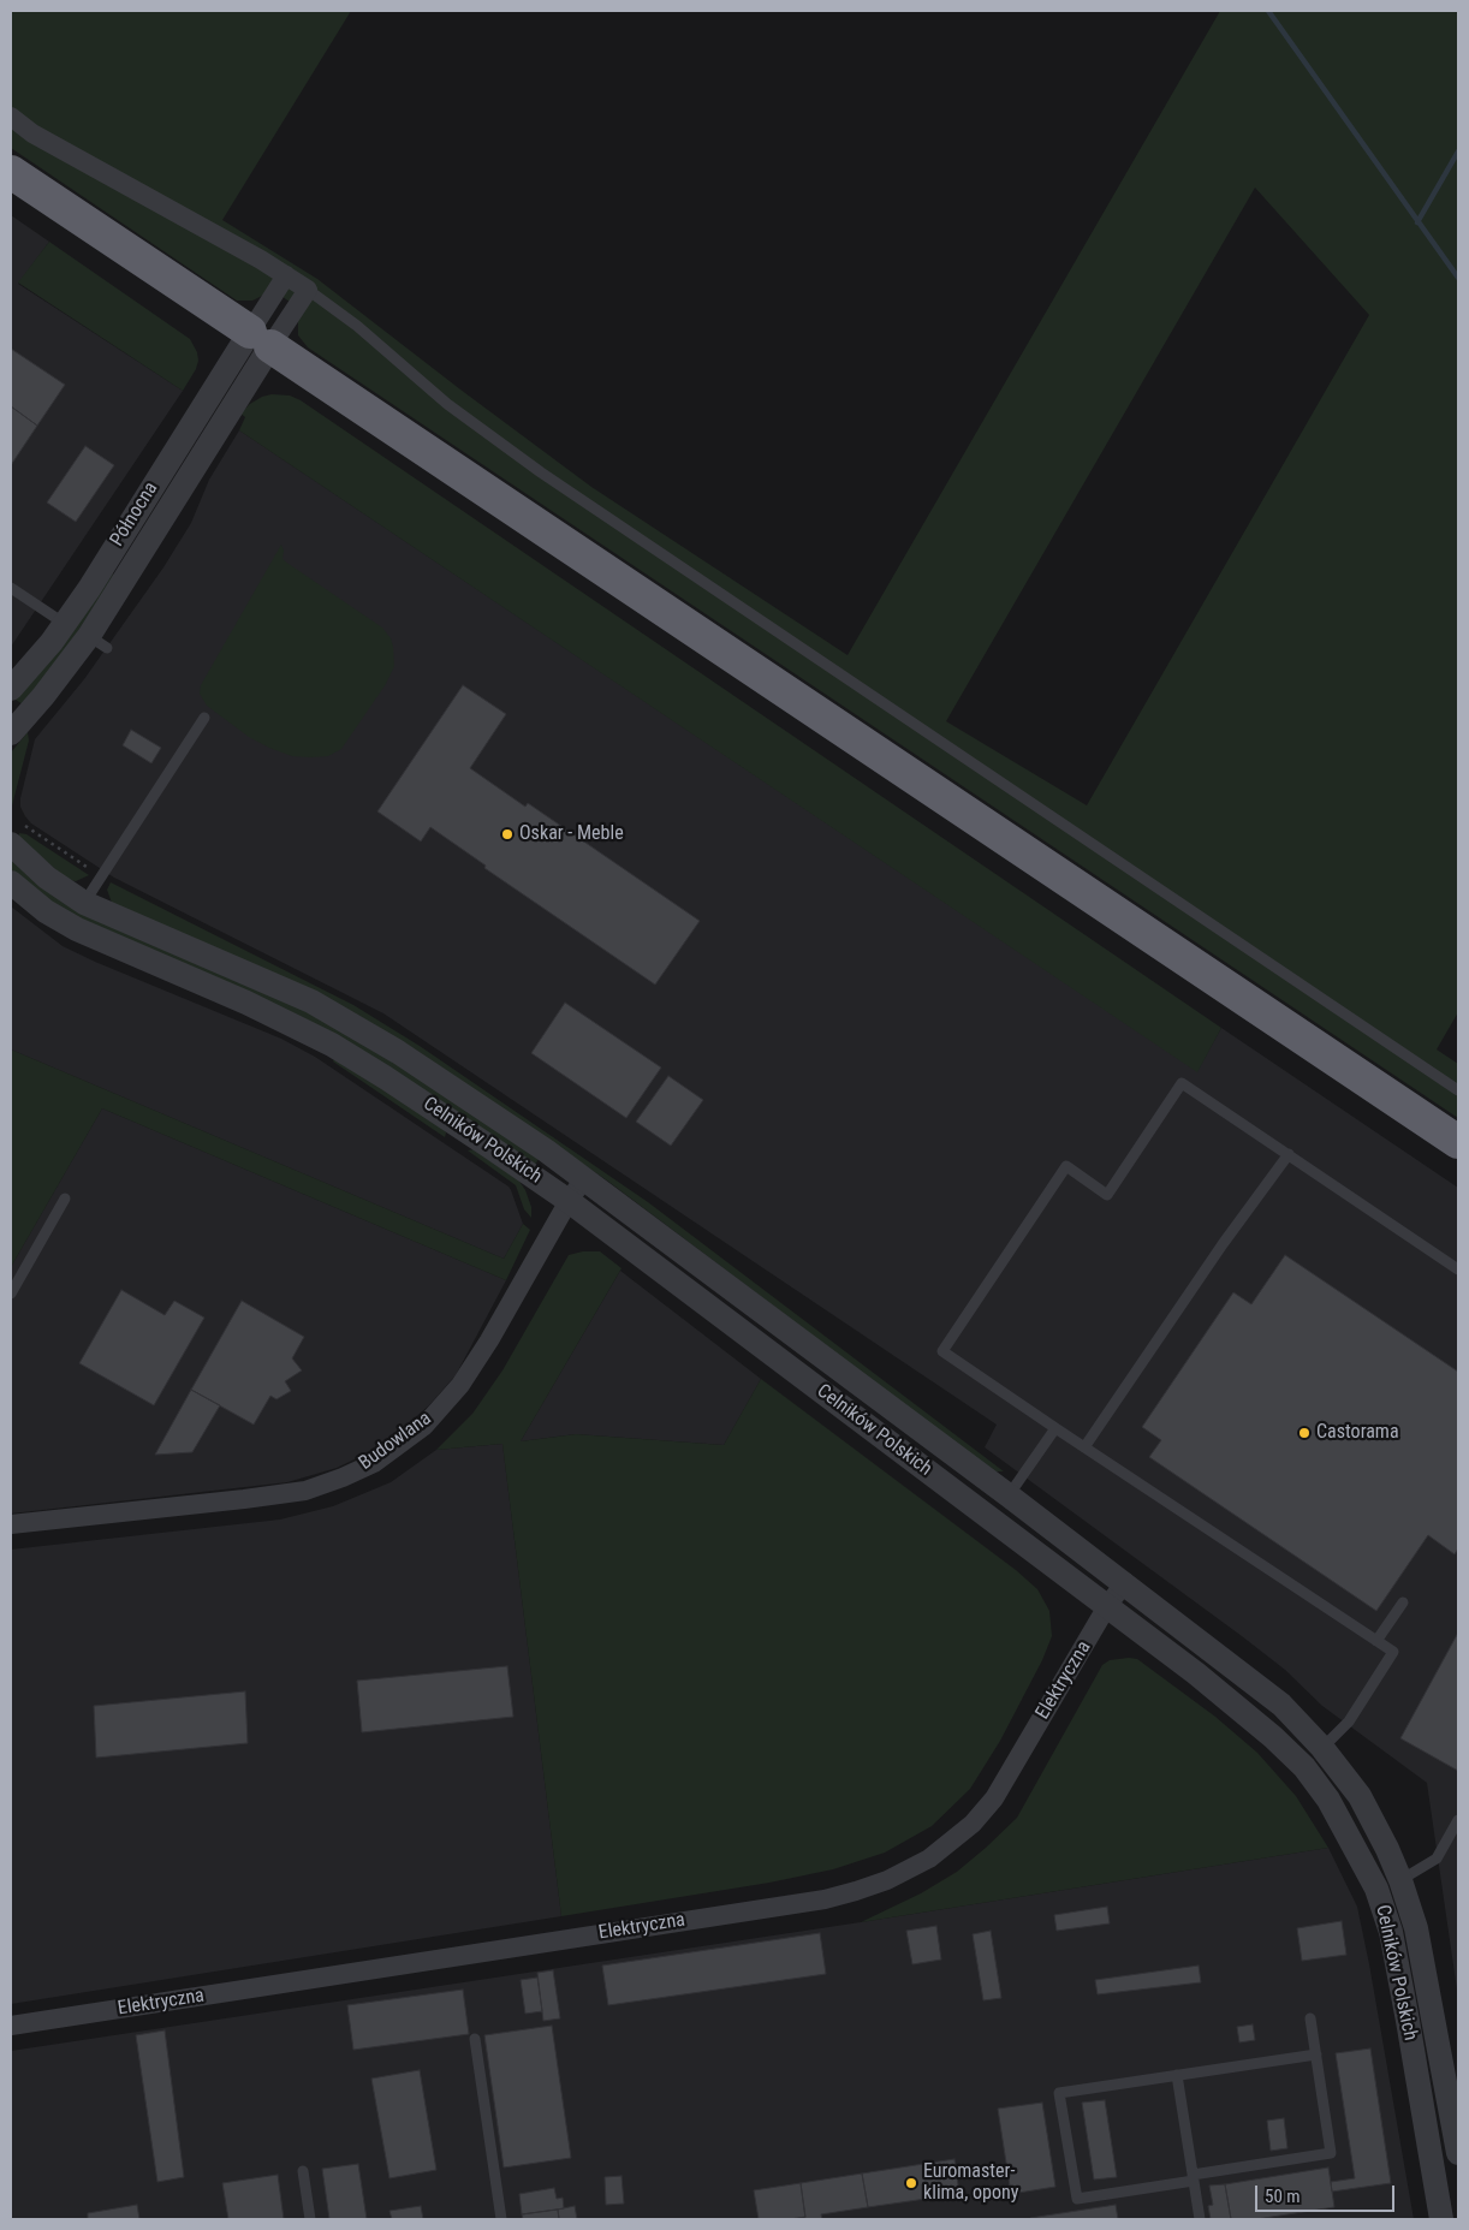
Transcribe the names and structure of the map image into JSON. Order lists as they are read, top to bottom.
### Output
{
  "streets": {
    "street": [
      "Północna",
      "Celników Polskich",
      "Budowlana",
      "Elektryczna"
    ]
  },
  "crossings": [
    ["Celników Polskich", "Budowlana"],
    ["Celników Polskich", "Elektryczna"]
  ],
  "places": ["Oskar - Meble", "Castorama", "Euromaster- klima, opony"],
  "scale_bar": "50 m"
}
